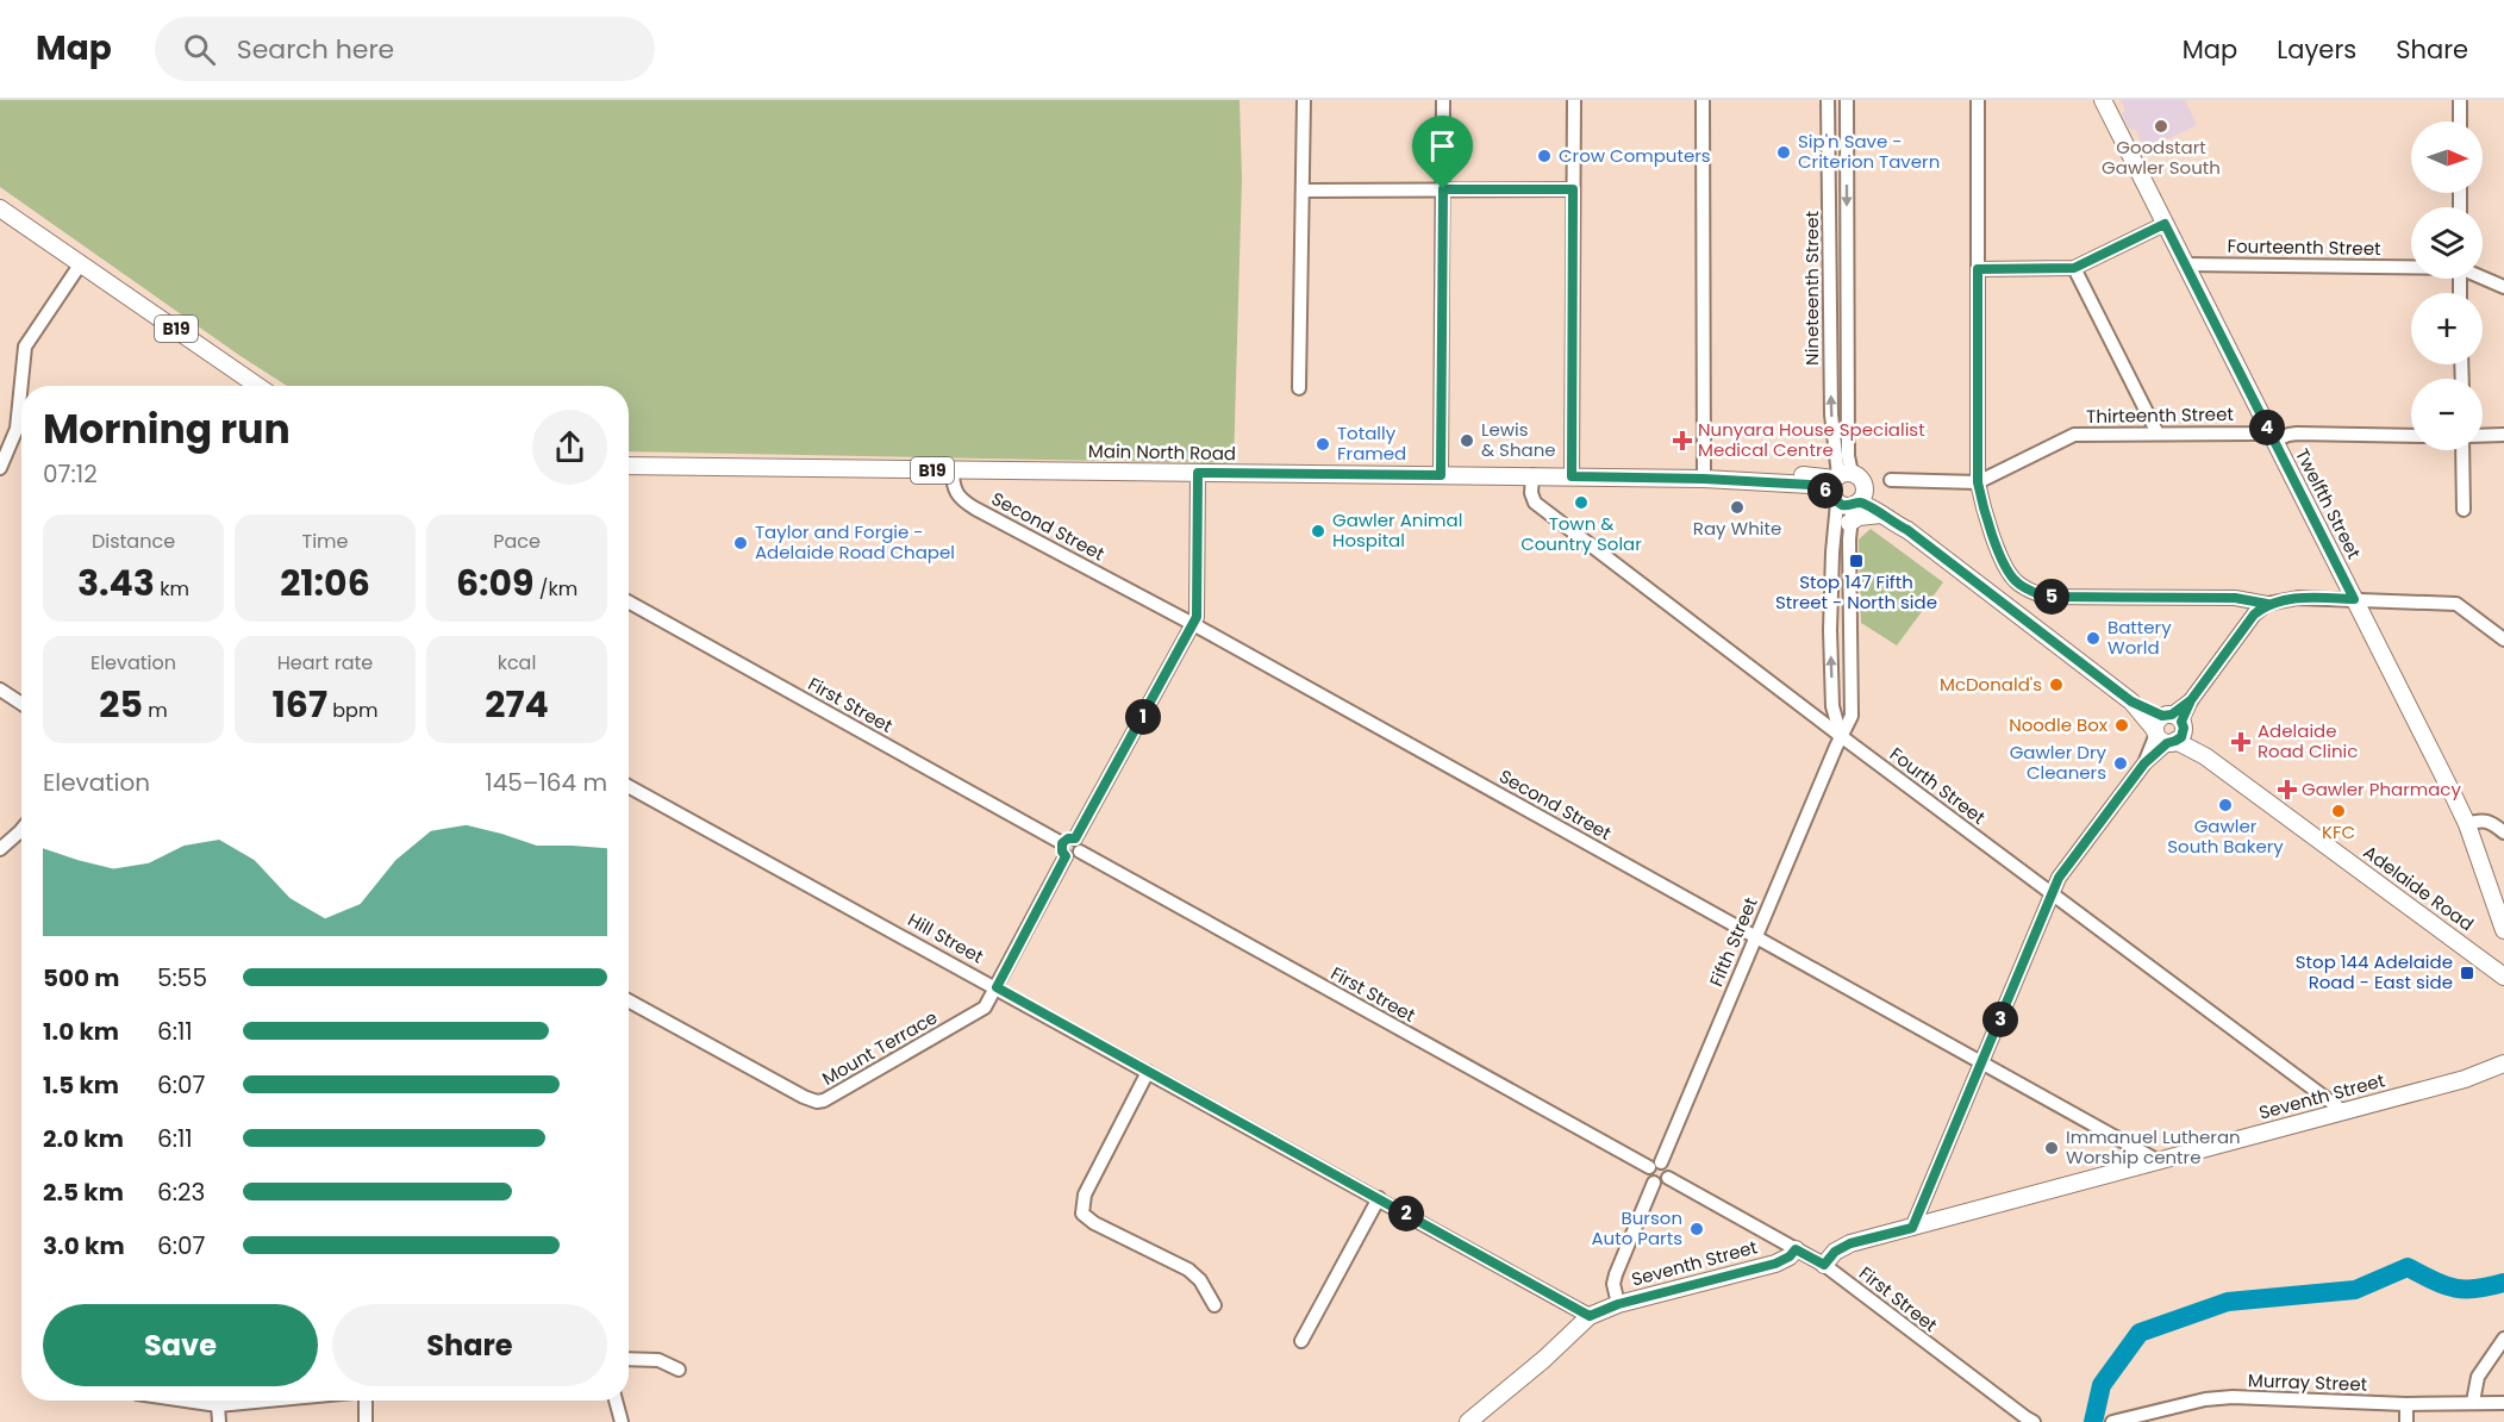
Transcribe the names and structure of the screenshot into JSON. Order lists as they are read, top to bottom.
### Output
{
  "streets": {
    "main road": [
      "B19",
      "Main North Road",
      "Twelfth Street",
      "Adelaide Road",
      "Seventh Street"
    ],
    "street": [
      "Fourteenth Street",
      "Nineteenth Street",
      "Thirteenth Street",
      "Second Street",
      "First Street",
      "Fourth Street",
      "Hill Street",
      "Fifth Street",
      "Mount Terrace",
      "Murray Street"
    ]
  },
  "crossings": [
    ["Fourteenth Street", "Twelfth Street"],
    ["Nineteenth Street", "Adelaide Road"],
    ["Nineteenth Street", "Fifth Street"],
    ["Thirteenth Street", "Twelfth Street"],
    ["Main North Road", "Second Street"],
    ["Main North Road", "Fourth Street"],
    ["Main North Road", "Adelaide Road"],
    ["Second Street", "Fifth Street"],
    ["Second Street", "Seventh Street"],
    ["First Street", "Fifth Street"],
    ["First Street", "Seventh Street"],
    ["Fourth Street", "Fifth Street"],
    ["Fourth Street", "Seventh Street"],
    ["Adelaide Road", "Fifth Street"],
    ["Hill Street", "Mount Terrace"],
    ["Hill Street", "Seventh Street"]
  ],
  "places": {
    "other": [
      "Goodstart Gawler South",
      "Sip'n Save - Criterion Tavern",
      "Crow Computers",
      "Lewis & Shane",
      "Totally Framed",
      "Town & Country Solar",
      "Ray White",
      "Gawler Animal Hospital",
      "Taylor and Forgie - Adelaide Road Chapel",
      "Battery World",
      "McDonald's",
      "Noodle Box",
      "Gawler Dry Cleaners",
      "Gawler South Bakery",
      "KFC",
      "Immanuel Lutheran Worship centre",
      "Burson Auto Parts"
    ],
    "health": ["Nunyara House Specialist Medical Centre", "Adelaide Road Clinic", "Gawler Pharmacy"],
    "transit": ["Stop 147 Fifth Street - North side", "Stop 144 Adelaide Road - East side"]
  },
  "north": "right",
  "page": {
    "header": "Map",
    "search": "Search here",
    "nav": ["Map", "Layers", "Share"],
    "map_buttons": ["+", "−"],
    "heading": ["Morning run", "07:12"],
    "pins": [
      "4",
      "6",
      "5",
      "1",
      "3",
      "2"
    ],
    "stats": [
      ["Distance", "3.43 km"],
      ["Time", "21:06"],
      ["Pace", "6:09 /km"],
      ["Elevation", "25 m"],
      ["Heart rate", "167 bpm"],
      ["kcal", "274"]
    ],
    "chart": ["Elevation", "145–164 m"],
    "list": [
      {
        "name": "500 m",
        "note": "5:55"
      },
      {
        "name": "1.0 km",
        "note": "6:11"
      },
      {
        "name": "1.5 km",
        "note": "6:07"
      },
      {
        "name": "2.0 km",
        "note": "6:11"
      },
      {
        "name": "2.5 km",
        "note": "6:23"
      },
      {
        "name": "3.0 km",
        "note": "6:07"
      }
    ],
    "buttons": ["Save", "Share"]
  }
}
